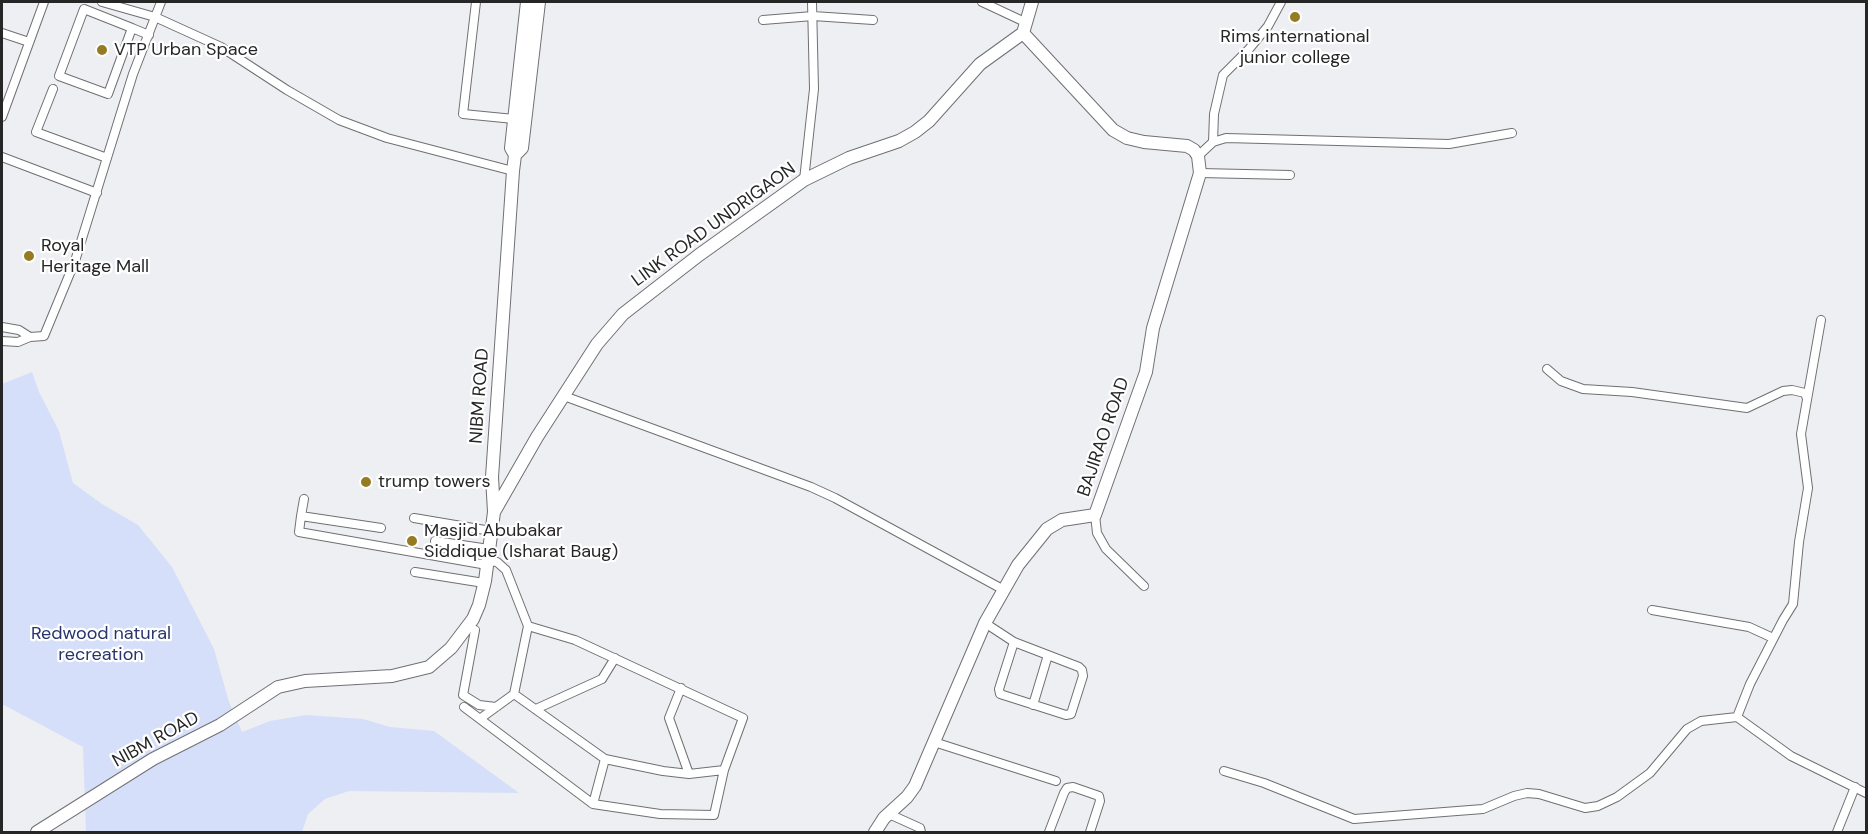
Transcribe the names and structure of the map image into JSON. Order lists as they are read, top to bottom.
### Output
{
  "streets": {
    "street": ["LINK ROAD UNDRIGAON", "NIBM ROAD", "BAJIRAO ROAD"]
  },
  "crossings": [
    ["LINK ROAD UNDRIGAON", "NIBM ROAD"]
  ],
  "parks": ["Redwood natural recreation"],
  "places": [
    "Rims international junior college",
    "VTP Urban Space",
    "Royal Heritage Mall",
    "trump towers",
    "Masjid Abubakar Siddique (Isharat Baug)"
  ]
}
